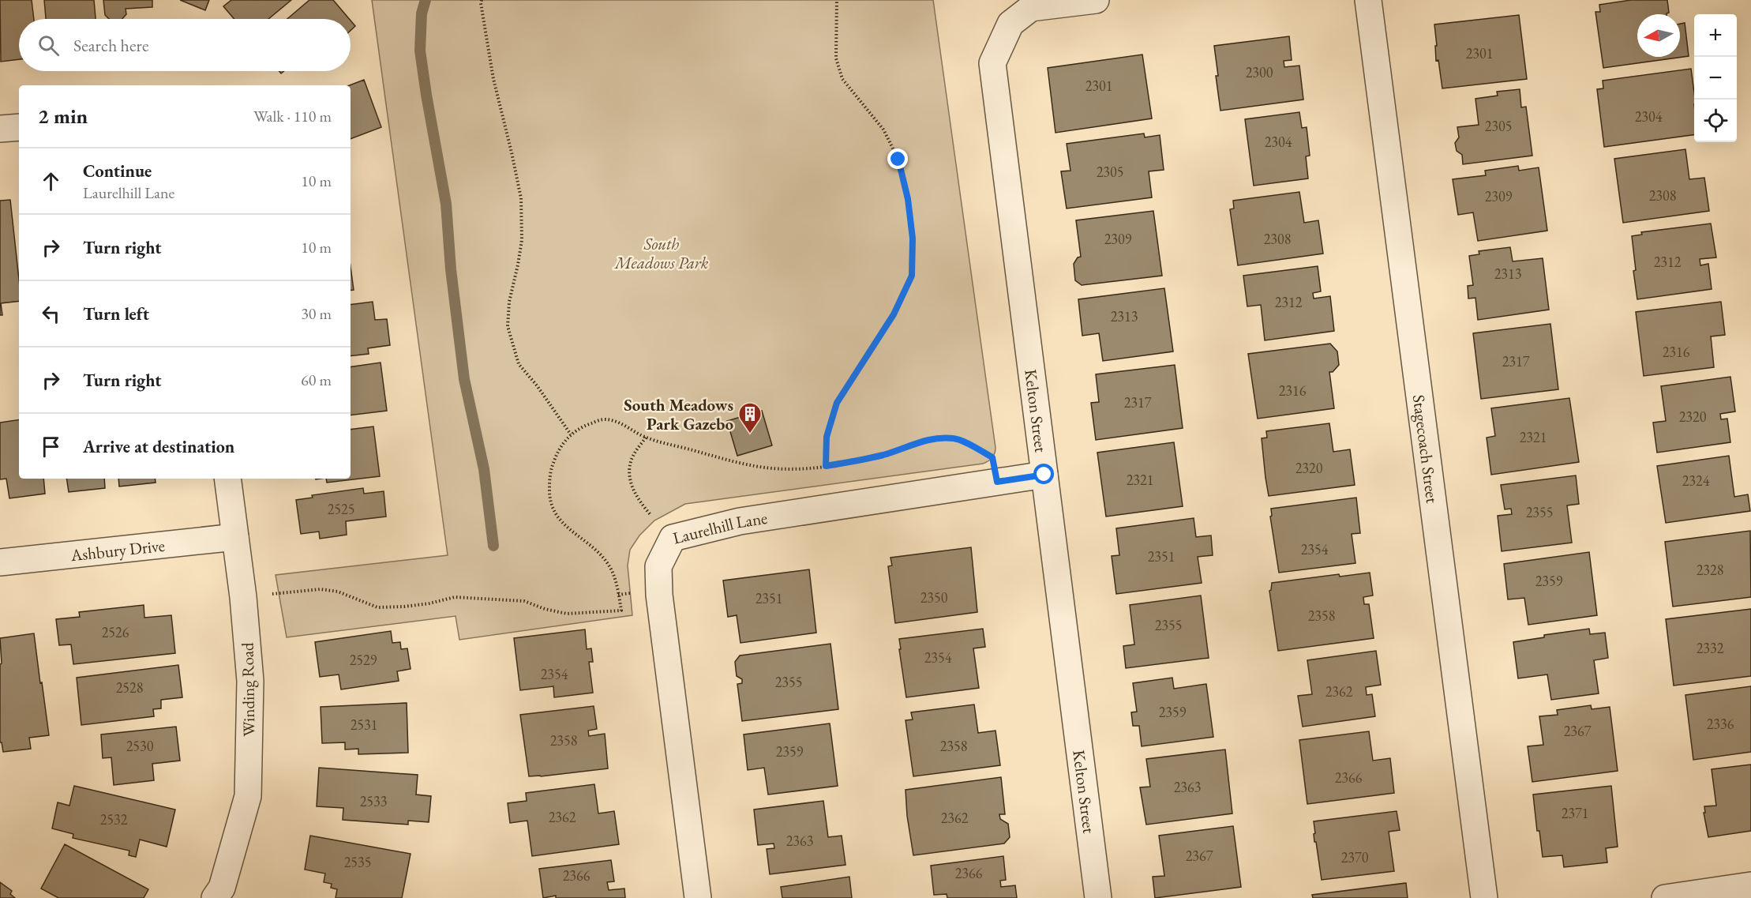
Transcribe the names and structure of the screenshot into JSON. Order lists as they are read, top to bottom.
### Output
{
  "streets": {
    "street": [
      "Kelton Street",
      "Stagecoach Street",
      "Laurelhill Lane",
      "Ashbury Drive",
      "Winding Road"
    ]
  },
  "crossings": [
    ["Kelton Street", "Laurelhill Lane"],
    ["Ashbury Drive", "Winding Road"]
  ],
  "parks": ["South Meadows Park"],
  "places": {
    "building": ["South Meadows Park Gazebo"]
  },
  "house_numbers": [
    "2301",
    "2300",
    "2301",
    "2304",
    "2305",
    "2304",
    "2305",
    "2308",
    "2309",
    "2309",
    "2308",
    "2312",
    "2313",
    "2312",
    "2313",
    "2316",
    "2317",
    "2316",
    "2317",
    "2320",
    "2321",
    "2320",
    "2321",
    "2324",
    "2525",
    "2355",
    "2354",
    "2351",
    "2328",
    "2359",
    "2350",
    "2351",
    "2358",
    "2355",
    "2526",
    "2332",
    "2354",
    "2529",
    "2354",
    "2355",
    "2528",
    "2362",
    "2359",
    "2336",
    "2531",
    "2367",
    "2358",
    "2530",
    "2358",
    "2359",
    "2366",
    "2363",
    "2533",
    "2371",
    "2362",
    "2362",
    "2532",
    "2363",
    "2367",
    "2370",
    "2535",
    "2366",
    "2366"
  ],
  "north": "left",
  "page": {
    "map_buttons": ["+", "−"],
    "search": "Search here",
    "heading": ["2 min", "Walk · 110 m"],
    "list": [
      ["Continue", "Laurelhill Lane", "10 m"],
      ["Turn right", "10 m"],
      ["Turn left", "30 m"],
      ["Turn right", "60 m"],
      "Arrive at destination"
    ]
  }
}
